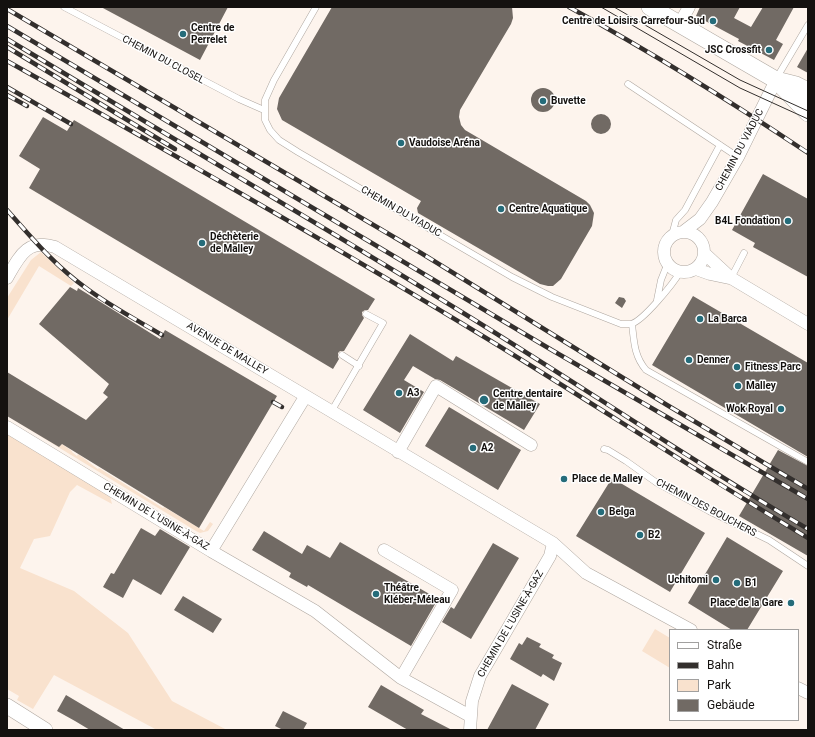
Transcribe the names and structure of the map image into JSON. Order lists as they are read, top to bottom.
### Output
{
  "streets": {
    "street": ["CHEMIN DU VIADUC", "AVENUE DE MALLEY", "CHEMIN DE L'USINE-À-GAZ"],
    "lane": ["CHEMIN DU CLOSEL", "CHEMIN DES BOUCHERS"]
  },
  "crossings": [
    ["CHEMIN DU CLOSEL", "CHEMIN DU VIADUC"],
    ["AVENUE DE MALLEY", "CHEMIN DE L'USINE-À-GAZ"]
  ],
  "places": [
    "Centre de Loisirs Carrefour-Sud",
    "Centre de Perrelet",
    "JSC Crossfit",
    "Buvette",
    "Vaudoise Aréna",
    "Centre Aquatique",
    "B4L Fondation",
    "Déchèterie de Malley",
    "La Barca",
    "Denner",
    "Fitness Parc",
    "Malley",
    "A3",
    "Centre dentaire de Malley",
    "Wok Royal",
    "A2",
    "Place de Malley",
    "Belga",
    "B2",
    "Uchitomi",
    "B1",
    "Théâtre Kléber-Méleau",
    "Place de la Gare"
  ],
  "legend": [
    "Straße",
    "Bahn",
    "Park",
    "Gebäude"
  ]
}
